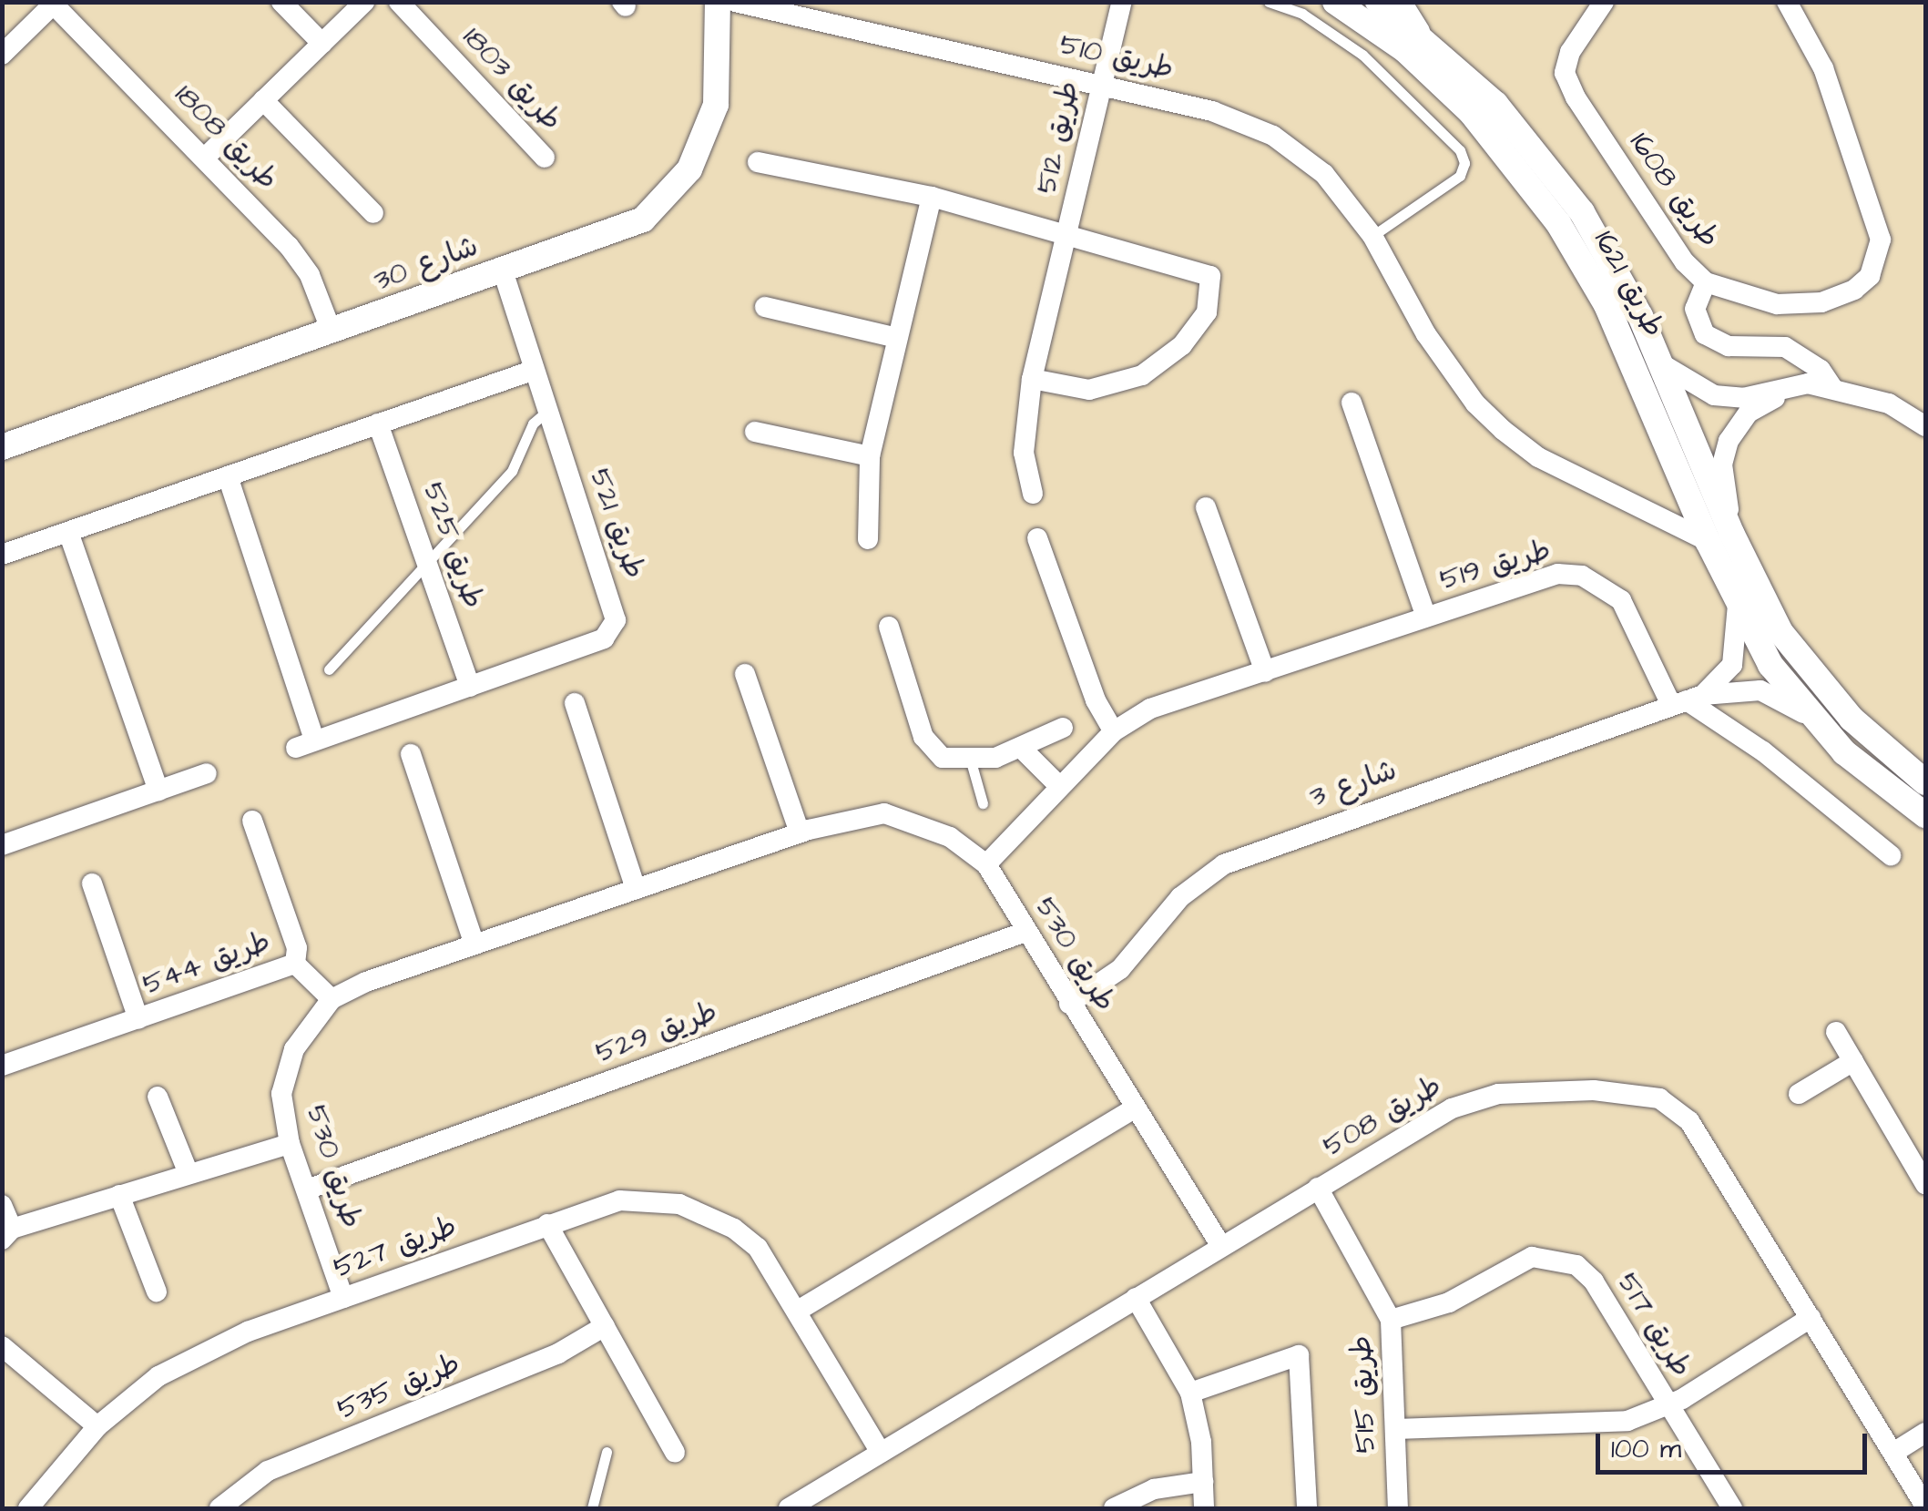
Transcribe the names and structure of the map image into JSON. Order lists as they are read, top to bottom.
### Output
{
  "streets": {
    "street": [
      "طريق 510",
      "طريق 1803",
      "طريق 1808",
      "طريق 512",
      "طريق 1608",
      "شارع 30",
      "طريق 1621",
      "طريق 521",
      "طريق 525",
      "طريق 519",
      "شارع 3",
      "طريق 530",
      "طريق 544",
      "طريق 529",
      "طريق 508",
      "طريق 527",
      "طريق 517",
      "طريق 535",
      "طريق 515"
    ]
  },
  "crossings": [
    ["طريق 510", "طريق 512"],
    ["طريق 510", "طريق 1621"],
    ["طريق 1808", "شارع 30"],
    ["شارع 30", "طريق 521"],
    ["طريق 1621", "شارع 3"],
    ["طريق 521", "طريق 525"],
    ["طريق 519", "شارع 3"],
    ["طريق 519", "طريق 530"],
    ["شارع 3", "طريق 530"],
    ["طريق 530", "طريق 544"],
    ["طريق 530", "طريق 529"],
    ["طريق 530", "طريق 508"],
    ["طريق 530", "طريق 527"],
    ["طريق 508", "طريق 527"],
    ["طريق 508", "طريق 517"],
    ["طريق 508", "طريق 515"],
    ["طريق 517", "طريق 515"]
  ],
  "scale_bar": "100 m"
}
